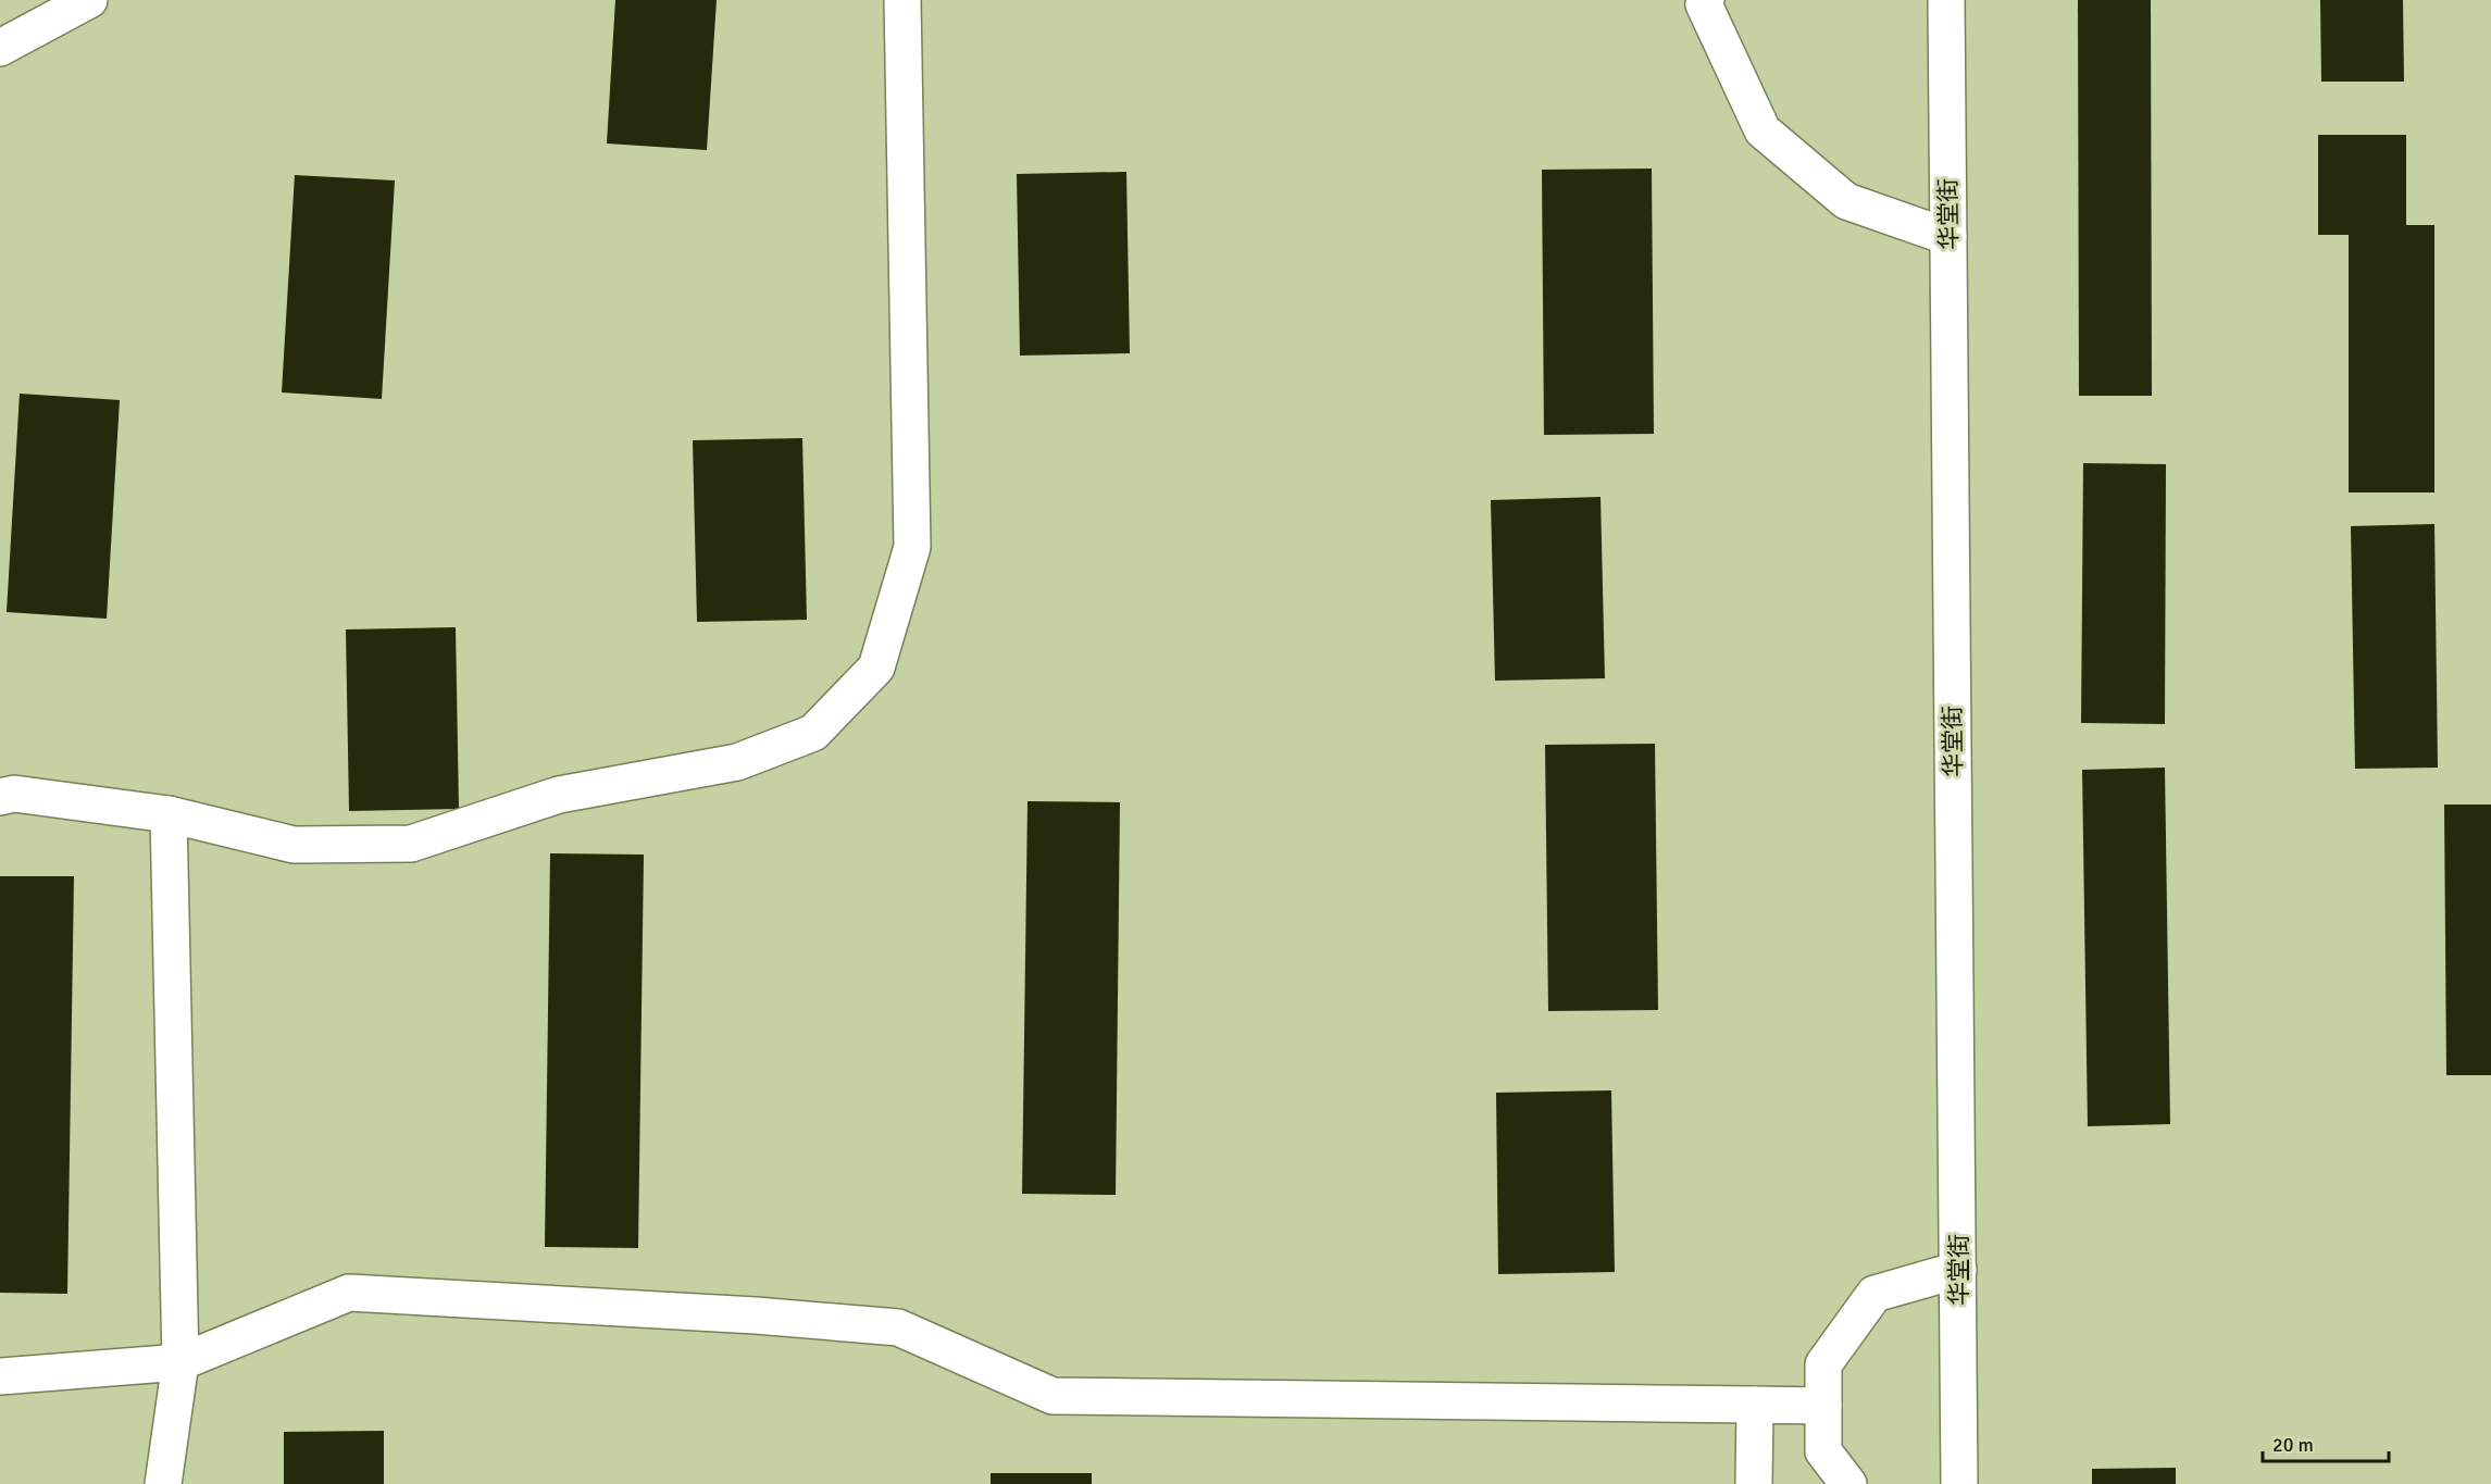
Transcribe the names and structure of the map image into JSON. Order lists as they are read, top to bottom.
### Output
{
  "streets": {
    "street": ["华堂街"]
  },
  "scale_bar": "20 m"
}
